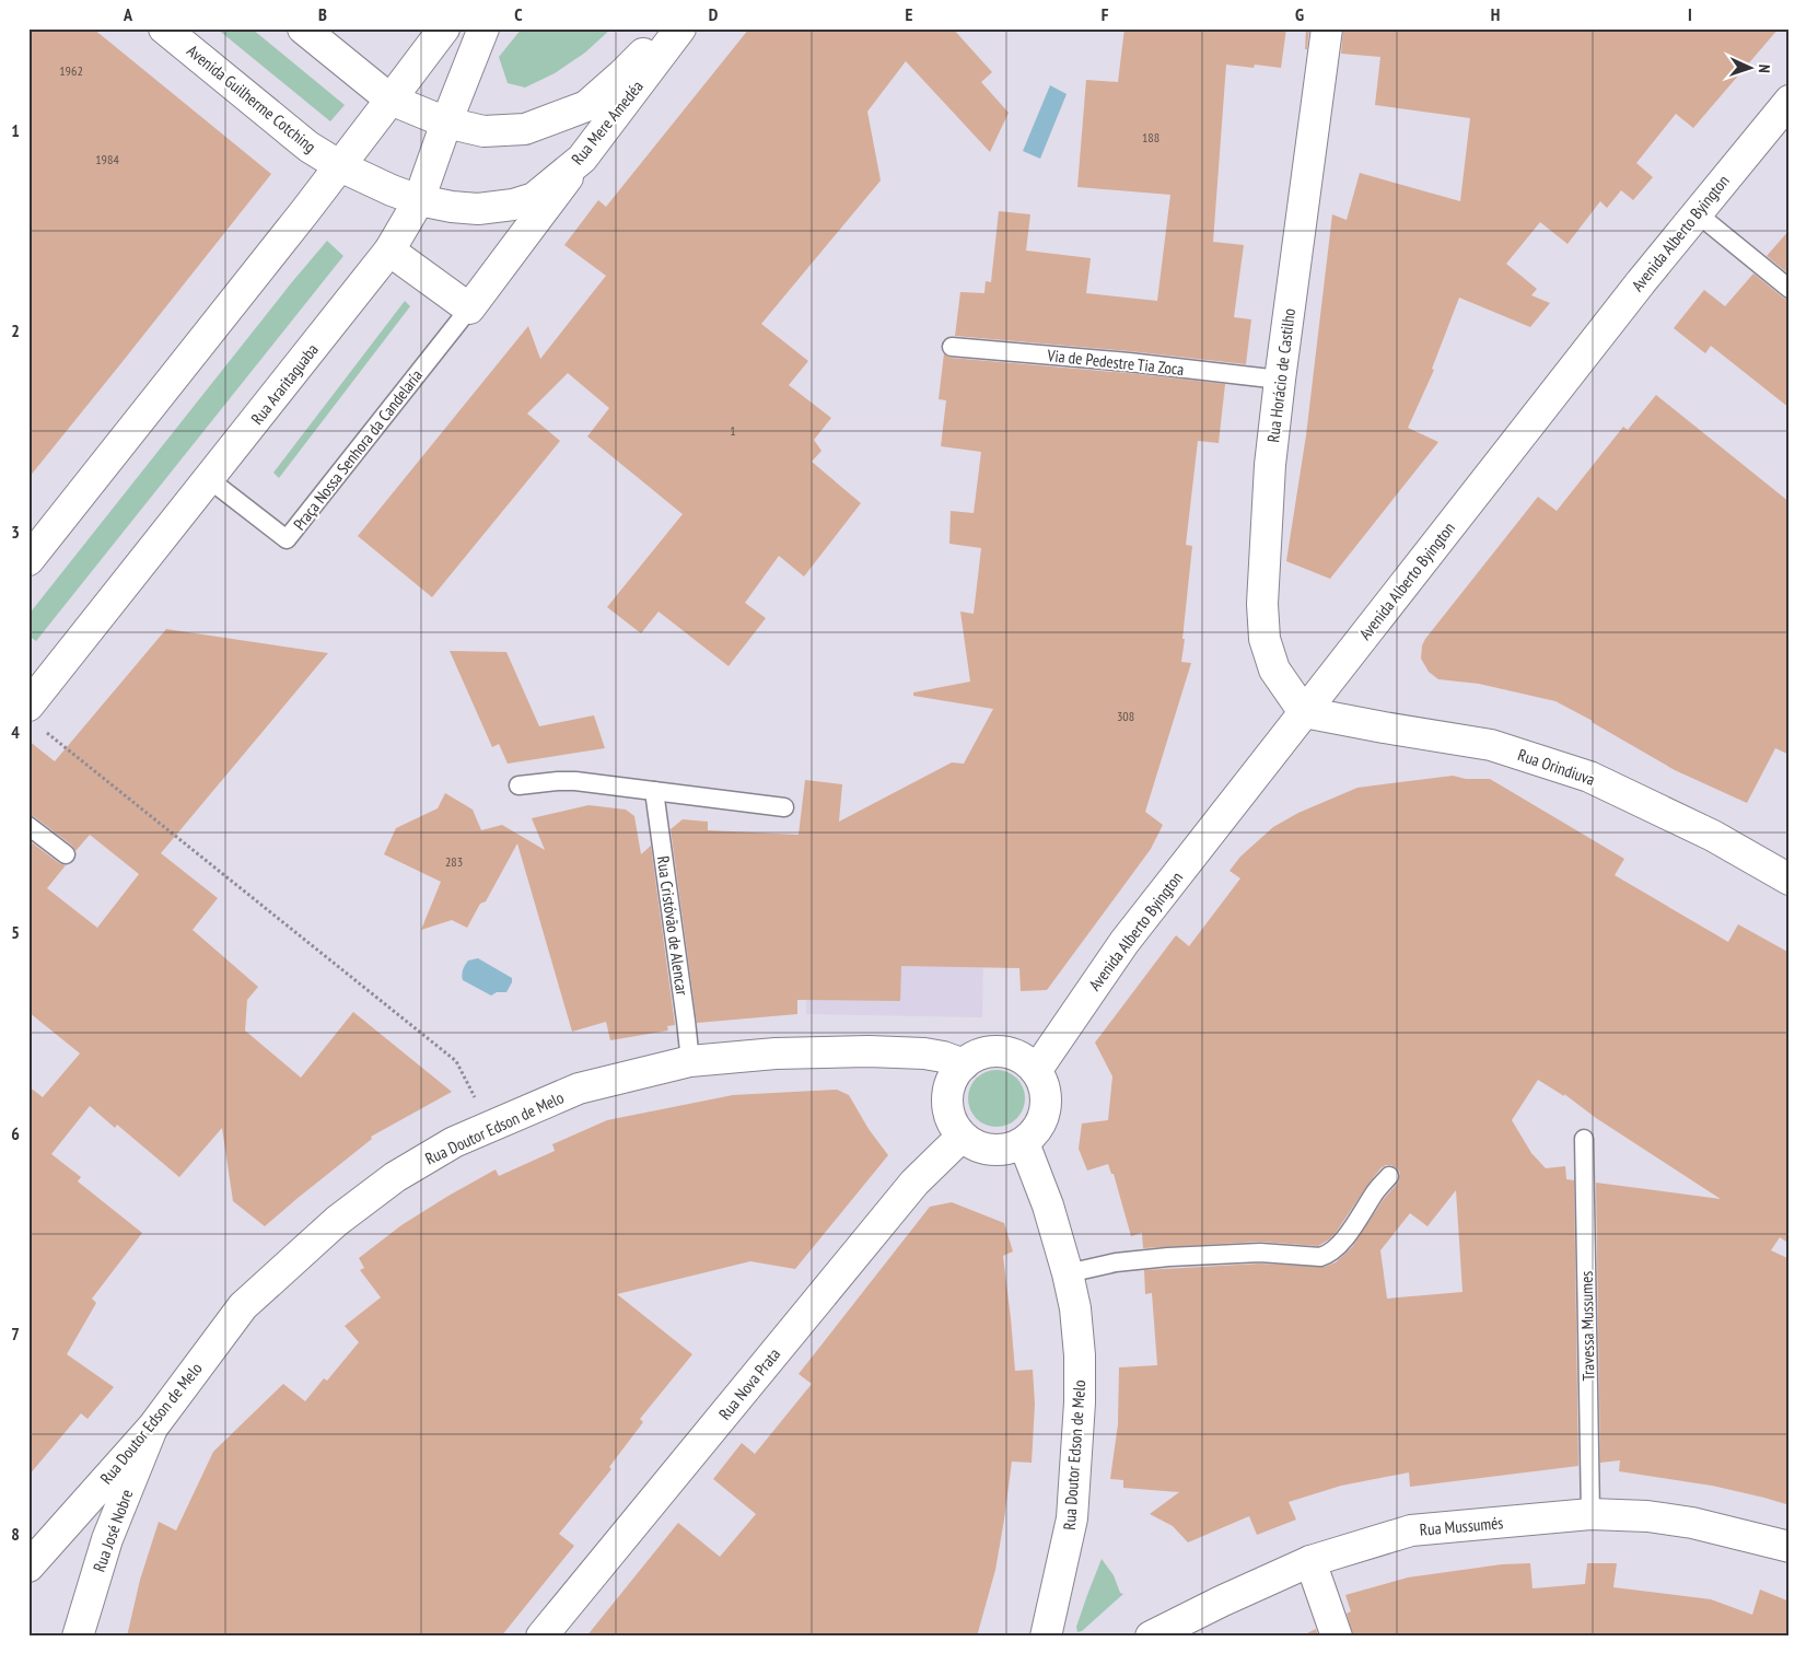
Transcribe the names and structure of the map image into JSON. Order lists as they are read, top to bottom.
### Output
{
  "streets": {
    "street": [
      "Avenida Guilherme Cotching",
      "Rua Mere Amedéa",
      "Avenida Alberto Byington",
      "Rua Horácio de Castilho",
      "Rua Araritaguaba",
      "Praça Nossa Senhora da Candelaría",
      "Rua Orindiuva",
      "Rua Doutor Edson de Melo",
      "Rua Nova Prata",
      "Rua Mussumés",
      "Rua José Nobre"
    ],
    "lane": ["Via de Pedestre Tia Zoca", "Rua Cristóvão de Alencar", "Travessa Mussumes"]
  },
  "crossings": [
    ["Avenida Guilherme Cotching", "Rua Mere Amedéa"],
    ["Rua Mere Amedéa", "Rua Araritaguaba"],
    ["Rua Mere Amedéa", "Praça Nossa Senhora da Candelaría"],
    ["Avenida Alberto Byington", "Rua Horácio de Castilho"],
    ["Avenida Alberto Byington", "Rua Orindiuva"],
    ["Avenida Alberto Byington", "Rua Doutor Edson de Melo"],
    ["Avenida Alberto Byington", "Rua Nova Prata"],
    ["Via de Pedestre Tia Zoca", "Rua Horácio de Castilho"],
    ["Rua Horácio de Castilho", "Rua Orindiuva"],
    ["Rua Araritaguaba", "Praça Nossa Senhora da Candelaría"],
    ["Rua Cristóvão de Alencar", "Rua Doutor Edson de Melo"],
    ["Rua Doutor Edson de Melo", "Rua Nova Prata"],
    ["Rua Doutor Edson de Melo", "Rua José Nobre"],
    ["Travessa Mussumes", "Rua Mussumés"]
  ],
  "house_numbers": [
    "1962",
    "188",
    "1984",
    "1",
    "308",
    "283"
  ],
  "north": "right",
  "grid": {
    "columns": [
      "A",
      "B",
      "C",
      "D",
      "E",
      "F",
      "G",
      "H",
      "I"
    ],
    "rows": [
      "1",
      "2",
      "3",
      "4",
      "5",
      "6",
      "7",
      "8"
    ]
  }
}
